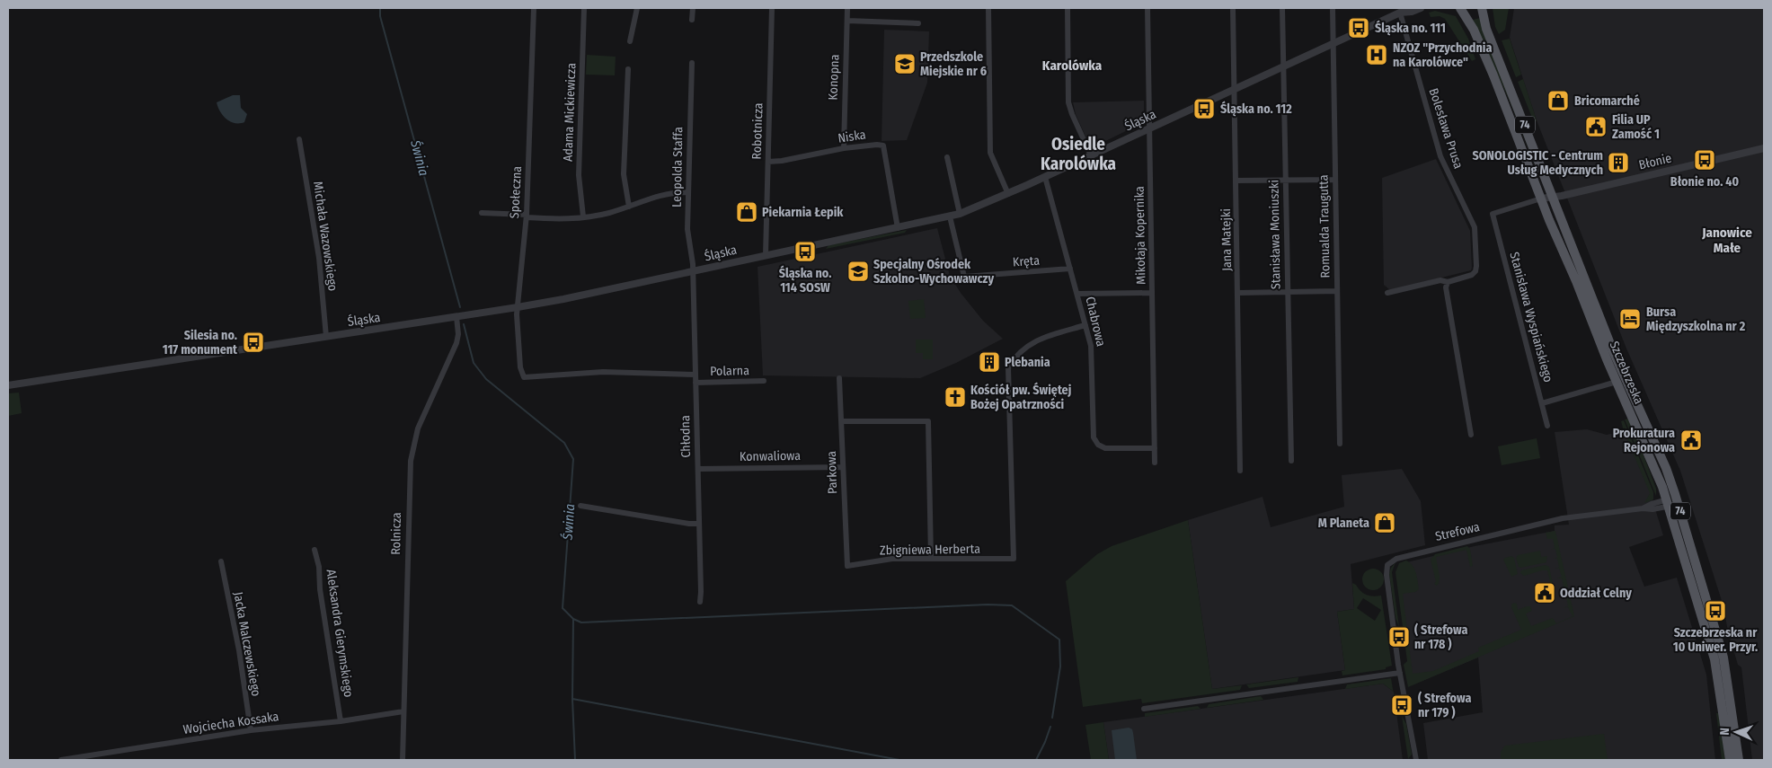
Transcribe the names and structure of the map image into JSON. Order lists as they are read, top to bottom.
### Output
{
  "streets": {
    "main road": ["74", "Szczebrzeska"],
    "street": [
      "Konopna",
      "Adama Mickiewicza",
      "Śląska",
      "Bolesława Prusa",
      "Robotnicza",
      "Niska",
      "Błonie",
      "Leopolda Staffa",
      "Społeczna",
      "Romualda Traugutta",
      "Stanisława Moniuszki",
      "Mikołaja Kopernika",
      "Michała Wazowskiego",
      "Jana Matejki",
      "Kręta",
      "Stanisława Wyspiańskiego",
      "Chabrowa",
      "Polarna",
      "Chłodna",
      "Konwaliowa",
      "Parkowa",
      "Strefowa",
      "Rolnicza",
      "Zbigniewa Herberta",
      "Aleksandra Gierymskiego",
      "Jacka Malczewskiego",
      "Wojciecha Kossaka"
    ]
  },
  "crossings": [
    ["Konopna", "Niska"],
    ["Śląska", "Bolesława Prusa"],
    ["Śląska", "Robotnicza"],
    ["Śląska", "Niska"],
    ["Śląska", "Leopolda Staffa"],
    ["Śląska", "Społeczna"],
    ["Śląska", "Romualda Traugutta"],
    ["Śląska", "Stanisława Moniuszki"],
    ["Śląska", "Mikołaja Kopernika"],
    ["Śląska", "Michała Wazowskiego"],
    ["Śląska", "Jana Matejki"],
    ["Śląska", "Kręta"],
    ["Śląska", "Chabrowa"],
    ["Śląska", "Chłodna"],
    ["Śląska", "Rolnicza"],
    ["Robotnicza", "Niska"],
    ["Błonie", "Stanisława Wyspiańskiego"],
    ["Błonie", "Szczebrzeska"],
    ["Leopolda Staffa", "Chłodna"],
    ["Społeczna", "Chłodna"],
    ["Mikołaja Kopernika", "Chabrowa"],
    ["Kręta", "Chabrowa"],
    ["Stanisława Wyspiańskiego", "Szczebrzeska"],
    ["Chabrowa", "Zbigniewa Herberta"],
    ["Polarna", "Chłodna"],
    ["Szczebrzeska", "Strefowa"],
    ["Chłodna", "Konwaliowa"],
    ["Konwaliowa", "Parkowa"],
    ["Parkowa", "Zbigniewa Herberta"],
    ["Rolnicza", "Wojciecha Kossaka"],
    ["Aleksandra Gierymskiego", "Wojciecha Kossaka"],
    ["Jacka Malczewskiego", "Wojciecha Kossaka"]
  ],
  "districts": ["Karolówka", "Osiedle Karolówka", "Janowice Małe"],
  "water": ["Świnia"],
  "places": {
    "bus stop": [
      "Śląska no. 111",
      "Śląska no. 112",
      "Błonie no. 40",
      "Śląska no. 114 SOSW",
      "Silesia no. 117 monument",
      "Szczebrzeska nr 10 Uniwer. Przyr.",
      "( Strefowa nr 178 )",
      "( Strefowa nr 179 )"
    ],
    "hospital": ["NZOZ \"Przychodnia na Karolówce\""],
    "school or university": ["Przedszkole Miejskie nr 6", "Specjalny Ośrodek Szkolno-Wychowawczy"],
    "shop": ["Bricomarché", "Piekarnia Łepik", "M Planeta"],
    "public building": ["Filia UP Zamość 1", "Prokuratura Rejonowa", "Oddział Celny"],
    "building": ["SONOLOGISTIC - Centrum Usług Medycznych", "Plebania"],
    "hotel": ["Bursa Międzyszkolna nr 2"],
    "church": ["Kościół pw. Świętej Bożej Opatrzności"]
  },
  "north": "left"
}
